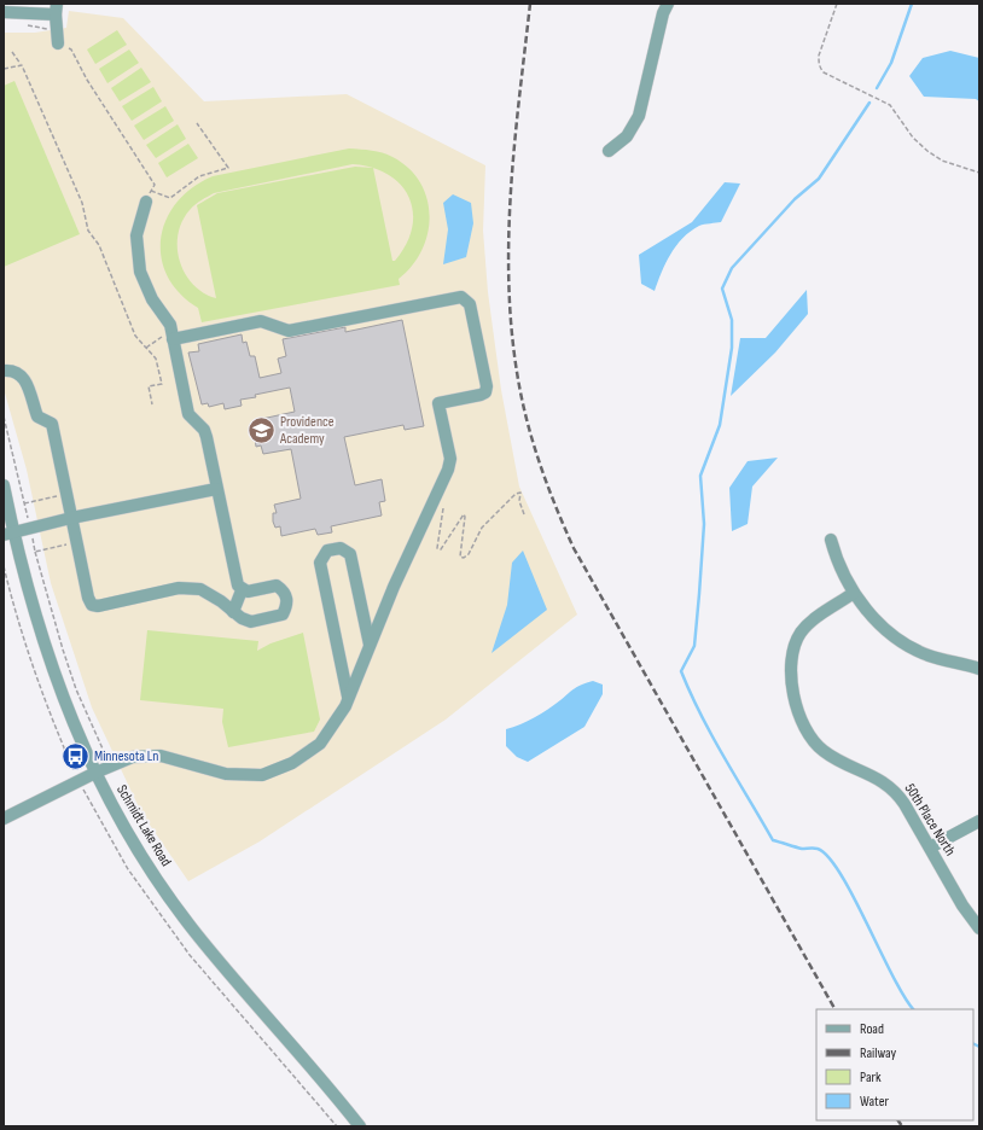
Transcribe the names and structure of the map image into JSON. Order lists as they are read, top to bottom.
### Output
{
  "streets": {
    "street": ["50th Place North", "Schmidt Lake Road"]
  },
  "places": {
    "school or university": ["Providence Academy"],
    "bus stop": ["Minnesota Ln"]
  },
  "legend": [
    "Road",
    "Railway",
    "Park",
    "Water"
  ]
}
